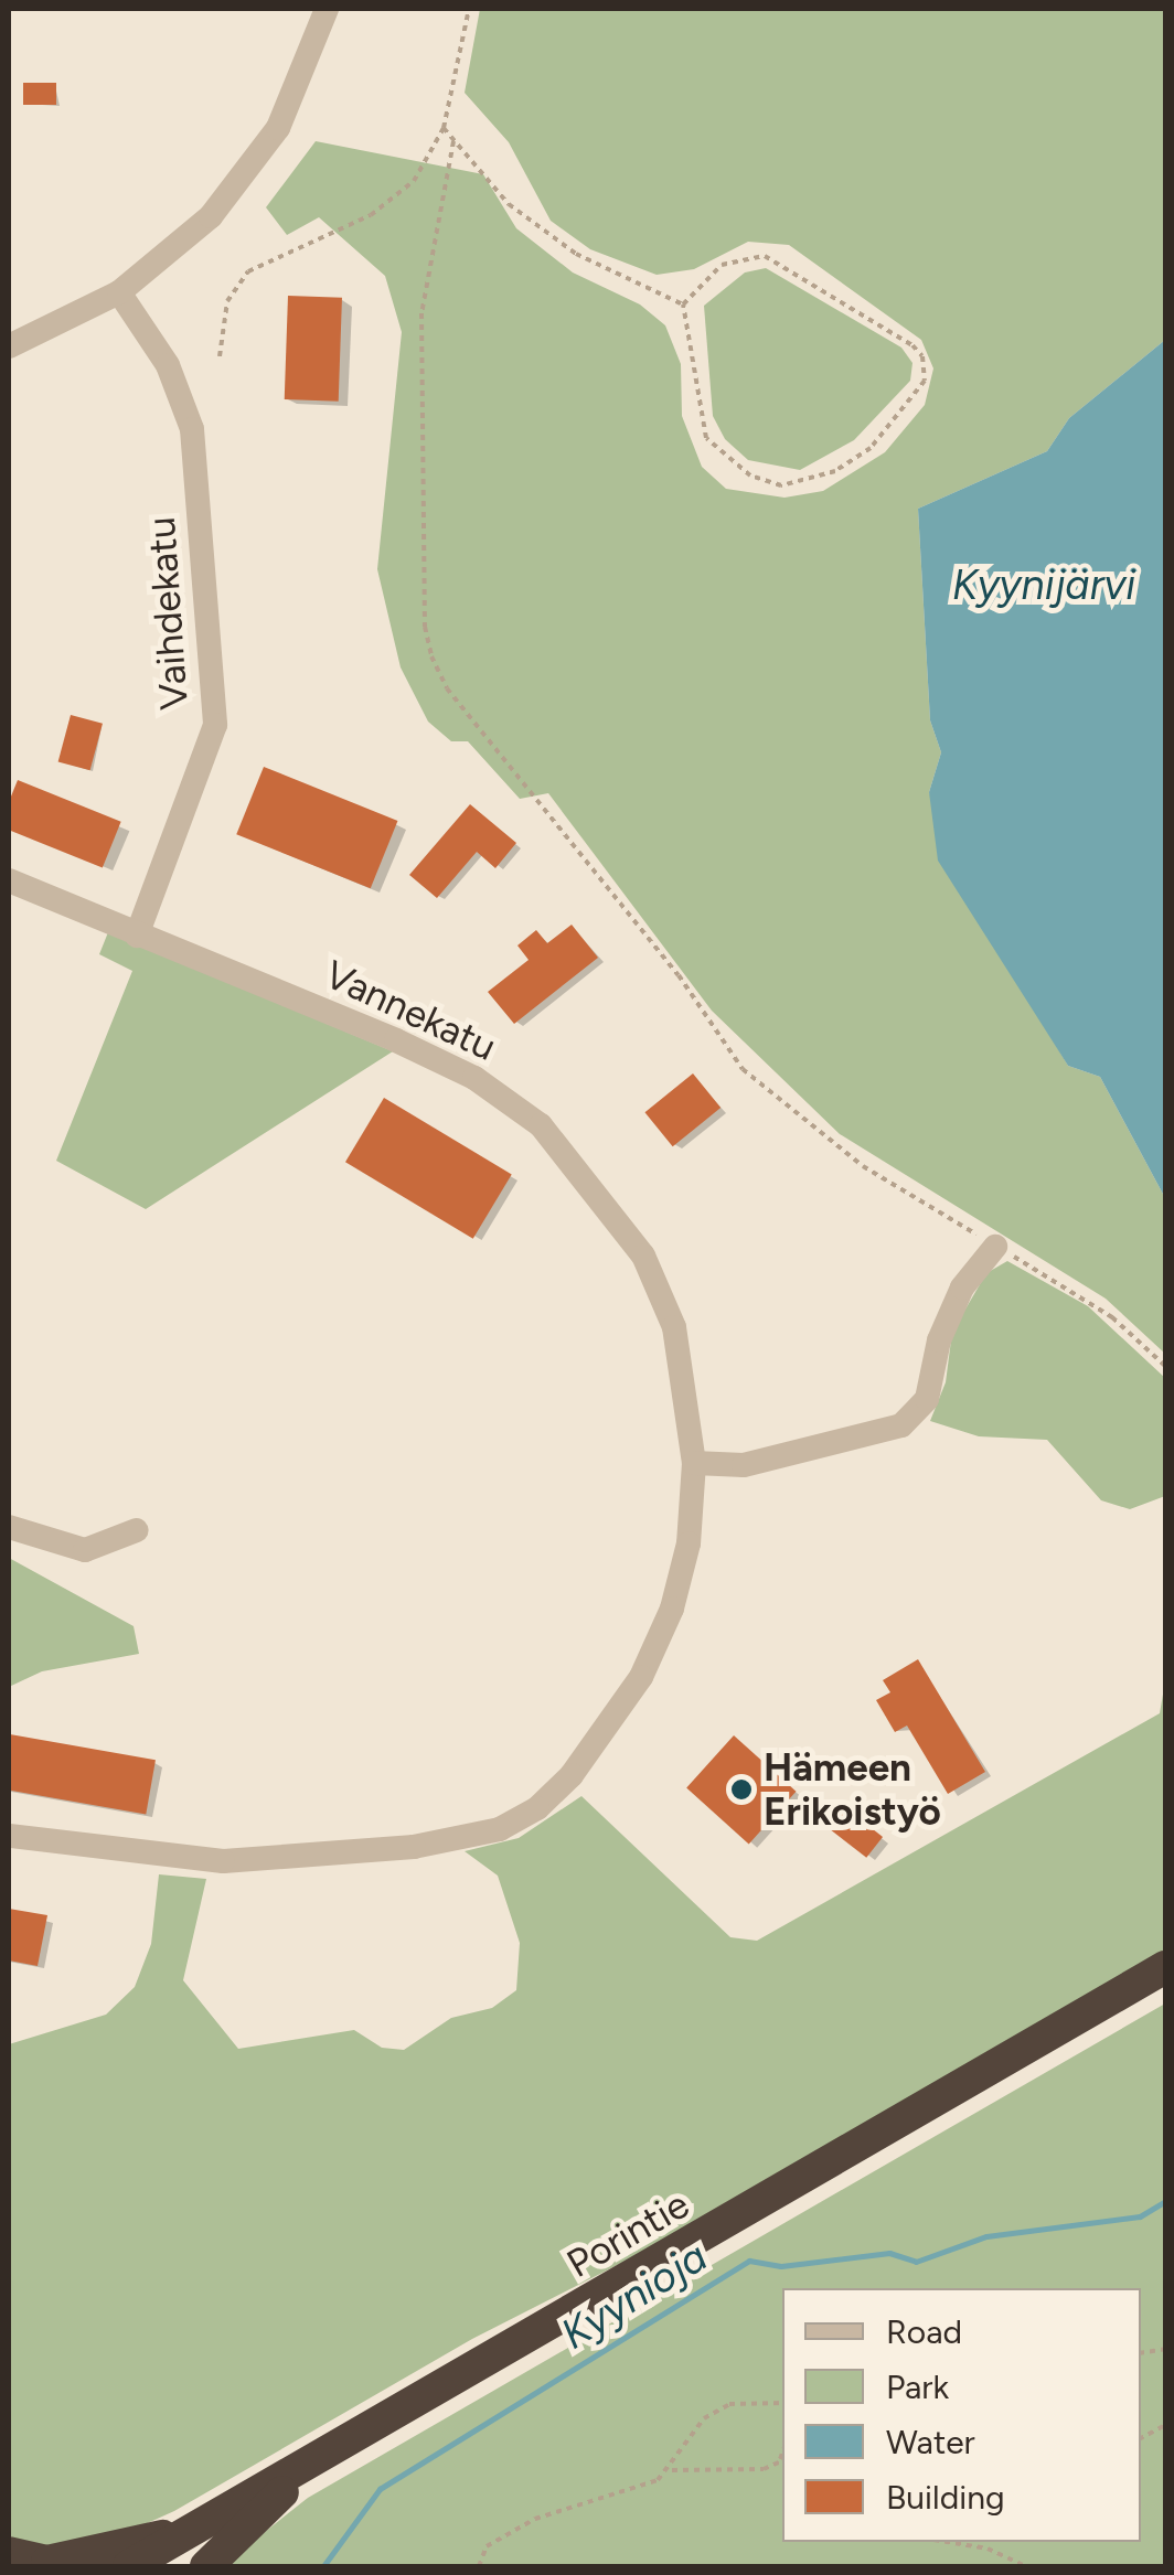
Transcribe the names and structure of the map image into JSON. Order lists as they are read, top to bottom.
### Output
{
  "streets": {
    "highway": ["Porintie"],
    "street": ["Vaihdekatu", "Vannekatu"]
  },
  "crossings": [
    ["Vaihdekatu", "Vannekatu"]
  ],
  "water": ["Kyynijärvi", "Kyynioja"],
  "places": ["Hämeen Erikoistyö"],
  "legend": [
    "Road",
    "Park",
    "Water",
    "Building"
  ]
}
